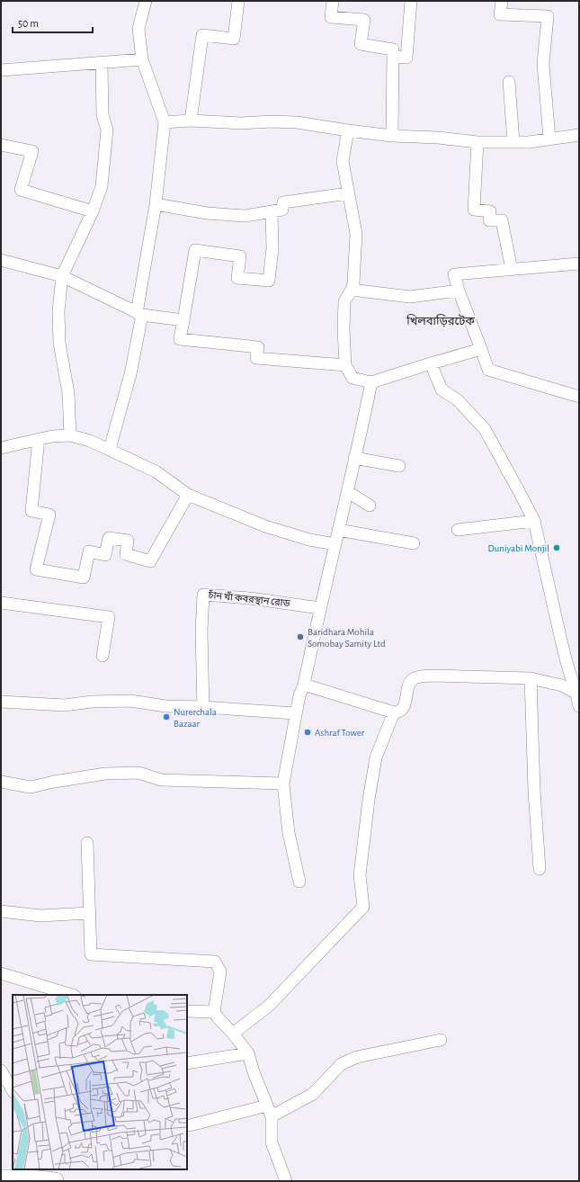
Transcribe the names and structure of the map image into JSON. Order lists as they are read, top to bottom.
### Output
{
  "streets": {
    "street": ["চাঁন খাঁ কবরস্থান রোড"]
  },
  "districts": ["খিলবাড়িরটেক"],
  "places": [
    "Duniyabi Monjil",
    "Baridhara Mohila Somobay Samity Ltd",
    "Nurerchala Bazaar",
    "Ashraf Tower"
  ],
  "scale_bar": "50 m"
}
